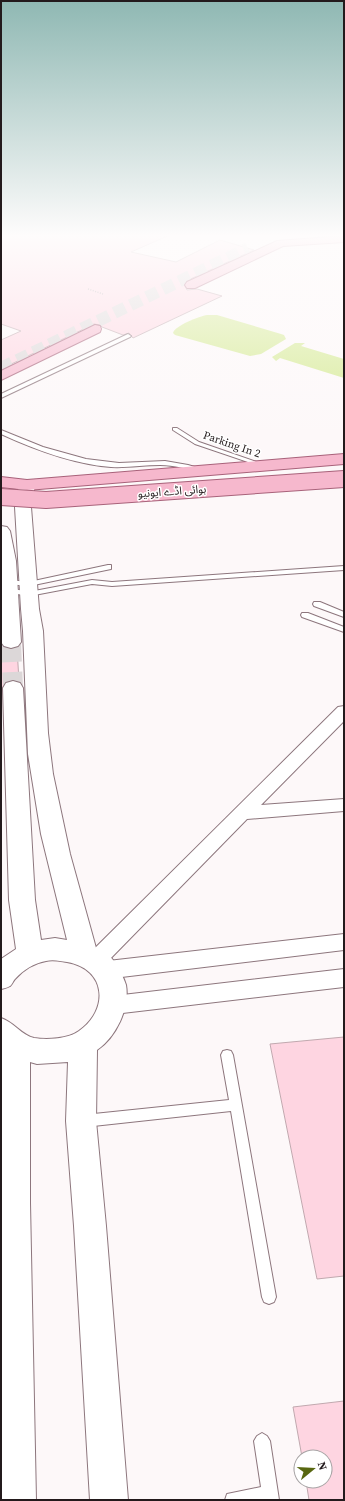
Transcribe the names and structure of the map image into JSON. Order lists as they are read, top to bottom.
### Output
{
  "streets": {
    "main road": ["ہوائی اڈے ایونیو"],
    "lane": ["Parking In 2"]
  },
  "crossings": [
    ["Parking In 2", "ہوائی اڈے ایونیو"]
  ],
  "north": "right"
}
